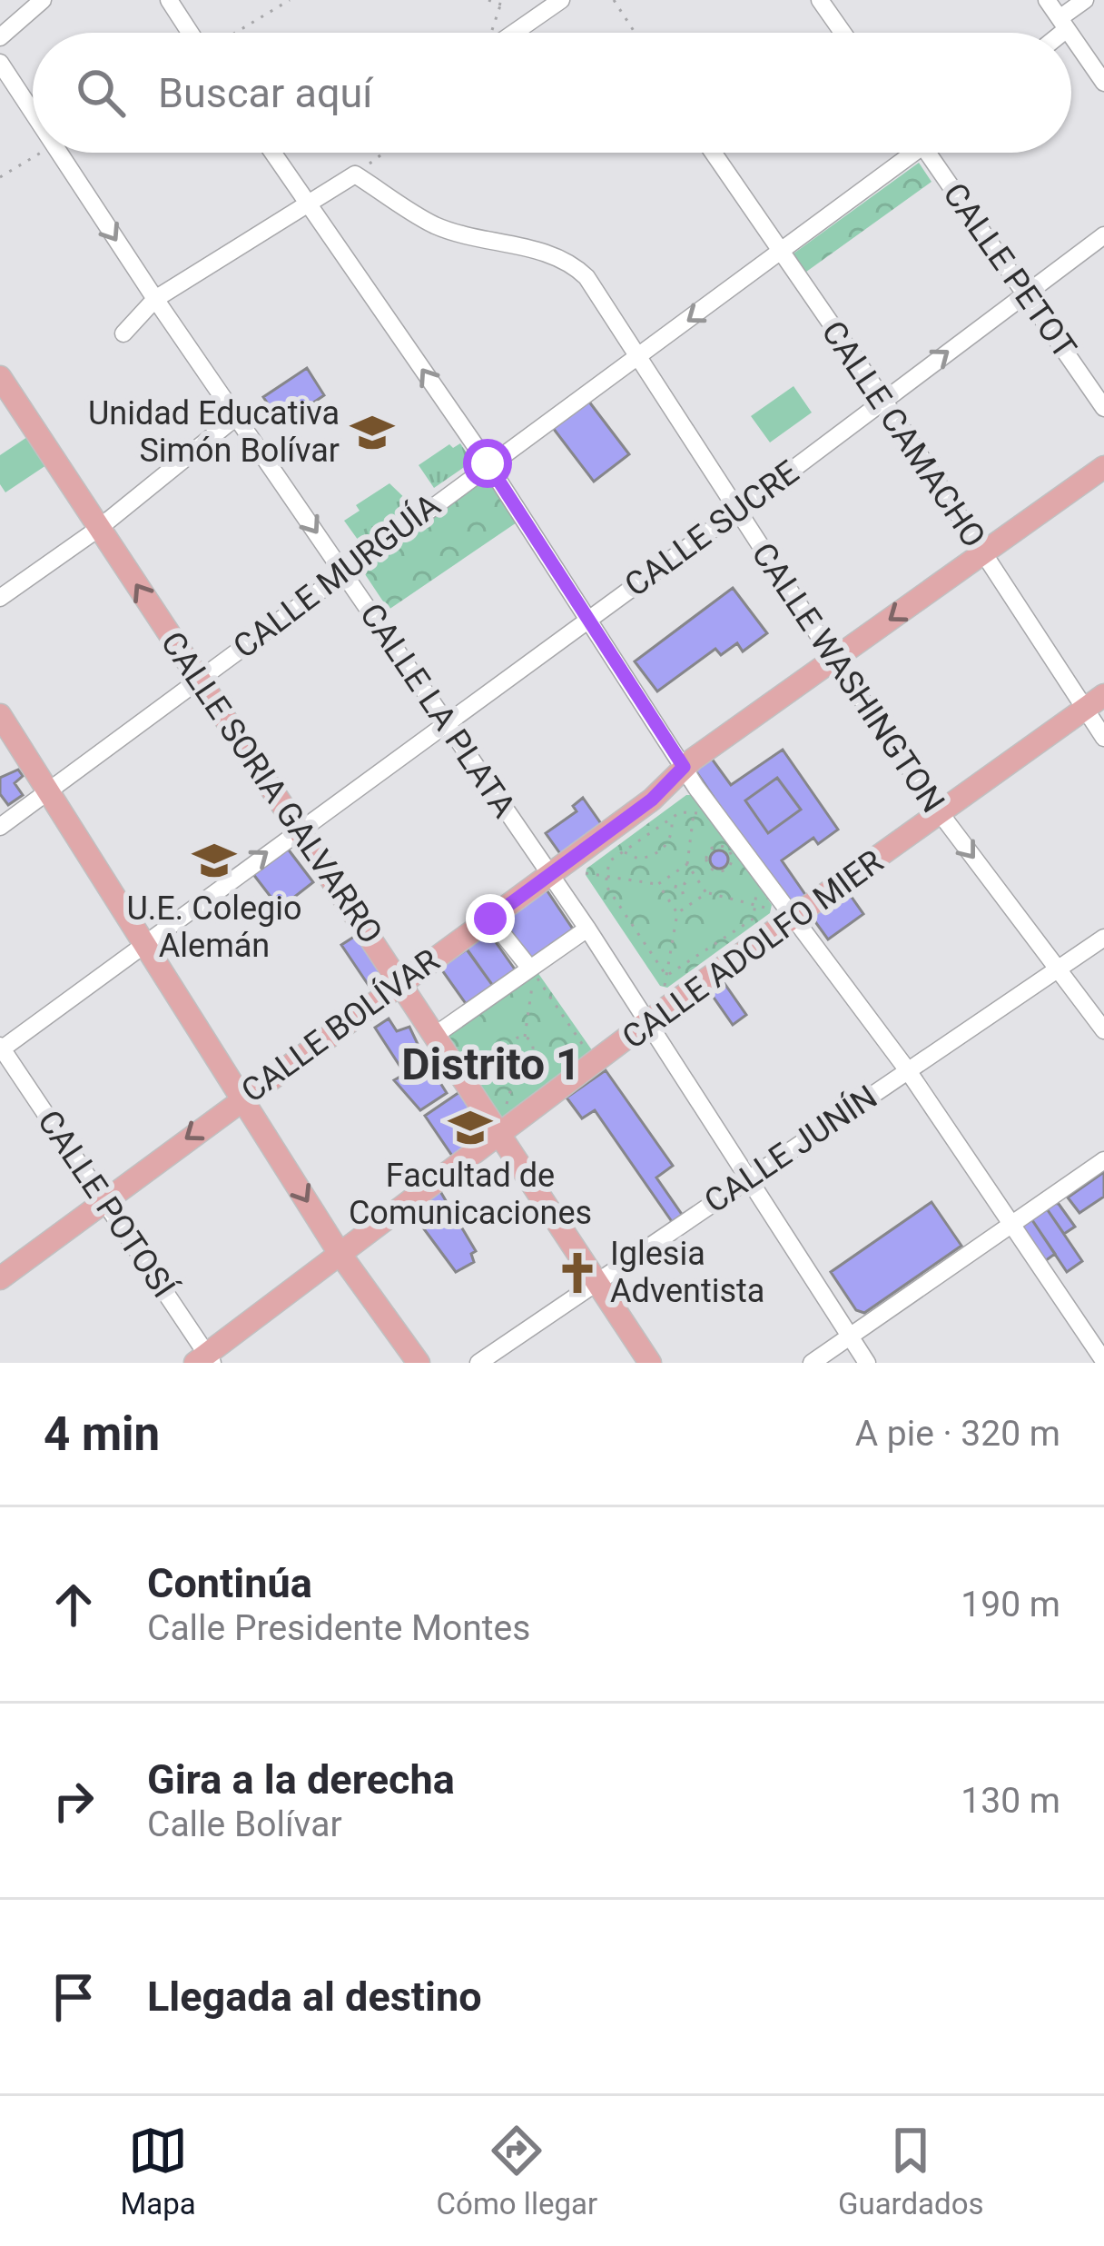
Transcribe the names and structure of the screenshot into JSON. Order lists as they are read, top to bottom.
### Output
{
  "streets": {
    "main road": ["CALLE SORIA GALVARRO", "CALLE ADOLFO MIER", "CALLE BOLÍVAR"],
    "street": [
      "CALLE PETOT",
      "CALLE CAMACHO",
      "CALLE SUCRE",
      "CALLE MURGUÍA",
      "CALLE WASHINGTON",
      "CALLE LA PLATA",
      "CALLE JUNÍN",
      "CALLE POTOSÍ"
    ]
  },
  "crossings": [
    ["CALLE PETOT", "CALLE SUCRE"],
    ["CALLE CAMACHO", "CALLE SUCRE"],
    ["CALLE CAMACHO", "CALLE MURGUÍA"],
    ["CALLE CAMACHO", "CALLE ADOLFO MIER"],
    ["CALLE CAMACHO", "CALLE BOLÍVAR"],
    ["CALLE SUCRE", "CALLE WASHINGTON"],
    ["CALLE SUCRE", "CALLE LA PLATA"],
    ["CALLE SUCRE", "CALLE SORIA GALVARRO"],
    ["CALLE SUCRE", "CALLE POTOSÍ"],
    ["CALLE MURGUÍA", "CALLE WASHINGTON"],
    ["CALLE MURGUÍA", "CALLE LA PLATA"],
    ["CALLE MURGUÍA", "CALLE SORIA GALVARRO"],
    ["CALLE WASHINGTON", "CALLE ADOLFO MIER"],
    ["CALLE WASHINGTON", "CALLE BOLÍVAR"],
    ["CALLE WASHINGTON", "CALLE JUNÍN"],
    ["CALLE LA PLATA", "CALLE ADOLFO MIER"],
    ["CALLE LA PLATA", "CALLE BOLÍVAR"],
    ["CALLE LA PLATA", "CALLE JUNÍN"],
    ["CALLE SORIA GALVARRO", "CALLE ADOLFO MIER"],
    ["CALLE SORIA GALVARRO", "CALLE BOLÍVAR"],
    ["CALLE SORIA GALVARRO", "CALLE JUNÍN"],
    ["CALLE ADOLFO MIER", "CALLE POTOSÍ"],
    ["CALLE BOLÍVAR", "CALLE POTOSÍ"]
  ],
  "districts": ["Distrito 1"],
  "places": {
    "school or university": ["Unidad Educativa Simón Bolívar", "U.E. Colegio Alemán", "Facultad de Comunicaciones"],
    "church": ["Iglesia Adventista"]
  },
  "page": {
    "search": "Buscar aquí",
    "heading": ["4 min", "A pie · 320 m"],
    "list": [
      ["Continúa", "Calle Presidente Montes", "190 m"],
      ["Gira a la derecha", "Calle Bolívar", "130 m"],
      "Llegada al destino"
    ],
    "nav": ["Mapa", "Cómo llegar", "Guardados"]
  }
}
